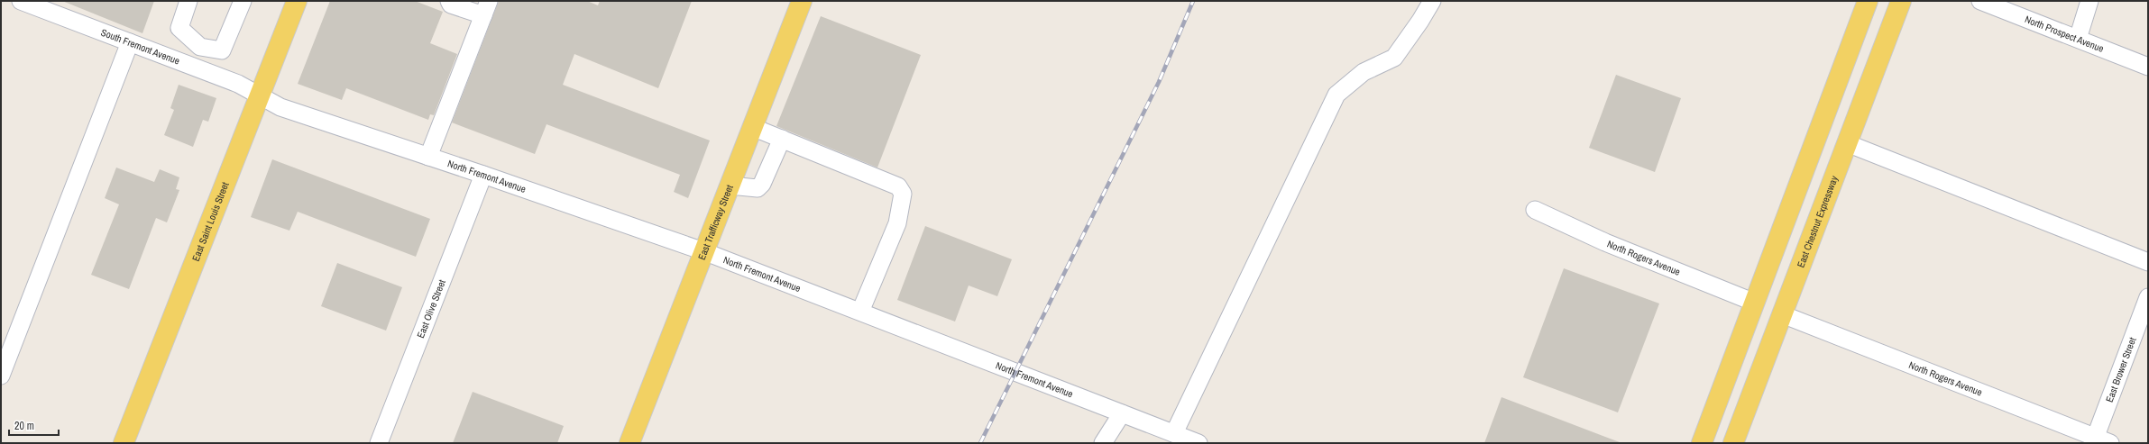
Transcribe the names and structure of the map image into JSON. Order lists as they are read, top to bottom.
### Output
{
  "streets": {
    "main road": ["East Saint Louis Street", "East Trafficway Street", "East Chestnut Expressway"],
    "street": [
      "North Prospect Avenue",
      "South Fremont Avenue",
      "North Fremont Avenue",
      "North Rogers Avenue",
      "East Olive Street",
      "East Brower Street"
    ]
  },
  "crossings": [
    ["South Fremont Avenue", "North Fremont Avenue"],
    ["South Fremont Avenue", "East Saint Louis Street"],
    ["North Fremont Avenue", "East Saint Louis Street"],
    ["North Fremont Avenue", "East Trafficway Street"],
    ["North Fremont Avenue", "East Olive Street"],
    ["East Chestnut Expressway", "North Rogers Avenue"],
    ["North Rogers Avenue", "East Brower Street"]
  ],
  "scale_bar": "20 m"
}
